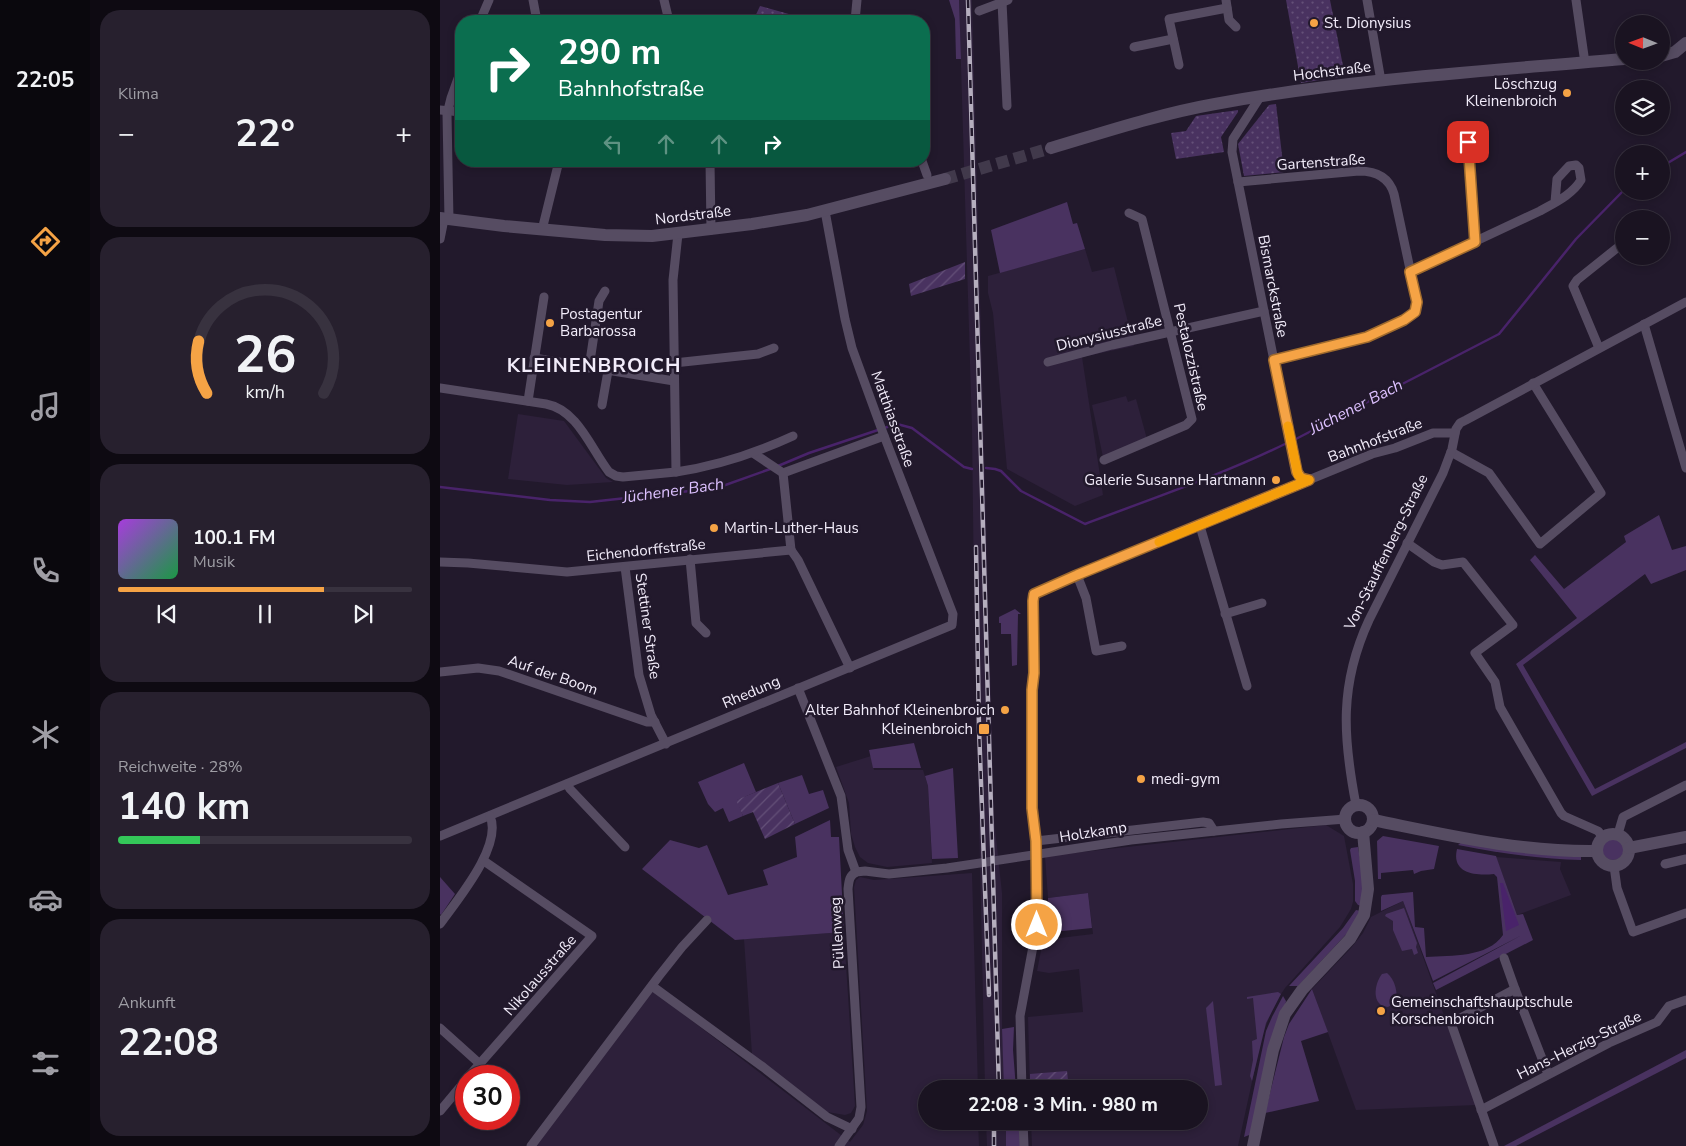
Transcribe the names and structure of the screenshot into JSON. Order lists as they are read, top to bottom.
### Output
{
  "streets": {
    "street": [
      "Hochstraße",
      "Gartenstraße",
      "Nordstraße",
      "Bismarckstraße",
      "Dionysiusstraße",
      "Pestalozzistraße",
      "Matthiasstraße",
      "Bahnhofstraße",
      "Eichendorffstraße",
      "Von-Stauffenberg-Straße",
      "Stettiner Straße",
      "Auf der Boom",
      "Rhedung",
      "Holzkamp",
      "Püllenweg",
      "Nikolausstraße",
      "Hans-Herzig-Straße"
    ]
  },
  "crossings": [
    ["Hochstraße", "Bismarckstraße"],
    ["Gartenstraße", "Bismarckstraße"],
    ["Nordstraße", "Matthiasstraße"],
    ["Bismarckstraße", "Dionysiusstraße"],
    ["Bismarckstraße", "Bahnhofstraße"],
    ["Dionysiusstraße", "Pestalozzistraße"],
    ["Matthiasstraße", "Rhedung"],
    ["Bahnhofstraße", "Von-Stauffenberg-Straße"],
    ["Bahnhofstraße", "Holzkamp"],
    ["Eichendorffstraße", "Stettiner Straße"],
    ["Von-Stauffenberg-Straße", "Holzkamp"],
    ["Stettiner Straße", "Auf der Boom"],
    ["Stettiner Straße", "Rhedung"],
    ["Holzkamp", "Püllenweg"]
  ],
  "districts": ["KLEINENBROICH"],
  "water": ["Jüchener Bach"],
  "places": {
    "other": [
      "St. Dionysius",
      "Löschzug Kleinenbroich",
      "Postagentur Barbarossa",
      "Galerie Susanne Hartmann",
      "Martin-Luther-Haus",
      "Alter Bahnhof Kleinenbroich",
      "medi-gym",
      "Gemeinschaftshauptschule Korschenbroich"
    ],
    "transit": ["Kleinenbroich"]
  },
  "north": "left",
  "page": {
    "tabs": "22:05",
    "tile": [
      "Klima",
      ["Reichweite · 28%", "140 km"],
      ["Ankunft", "22:08"]
    ],
    "map_buttons": ["+", "−"],
    "turn": ["290 m", "Bahnhofstraße"],
    "heat": ["−", "22°", "+"],
    "song": ["100.1 FM", "Musik"],
    "limit": "30",
    "trip": "22:08 · 3 Min. · 980 m",
    "gauge": ["26", "km/h"]
  }
}
